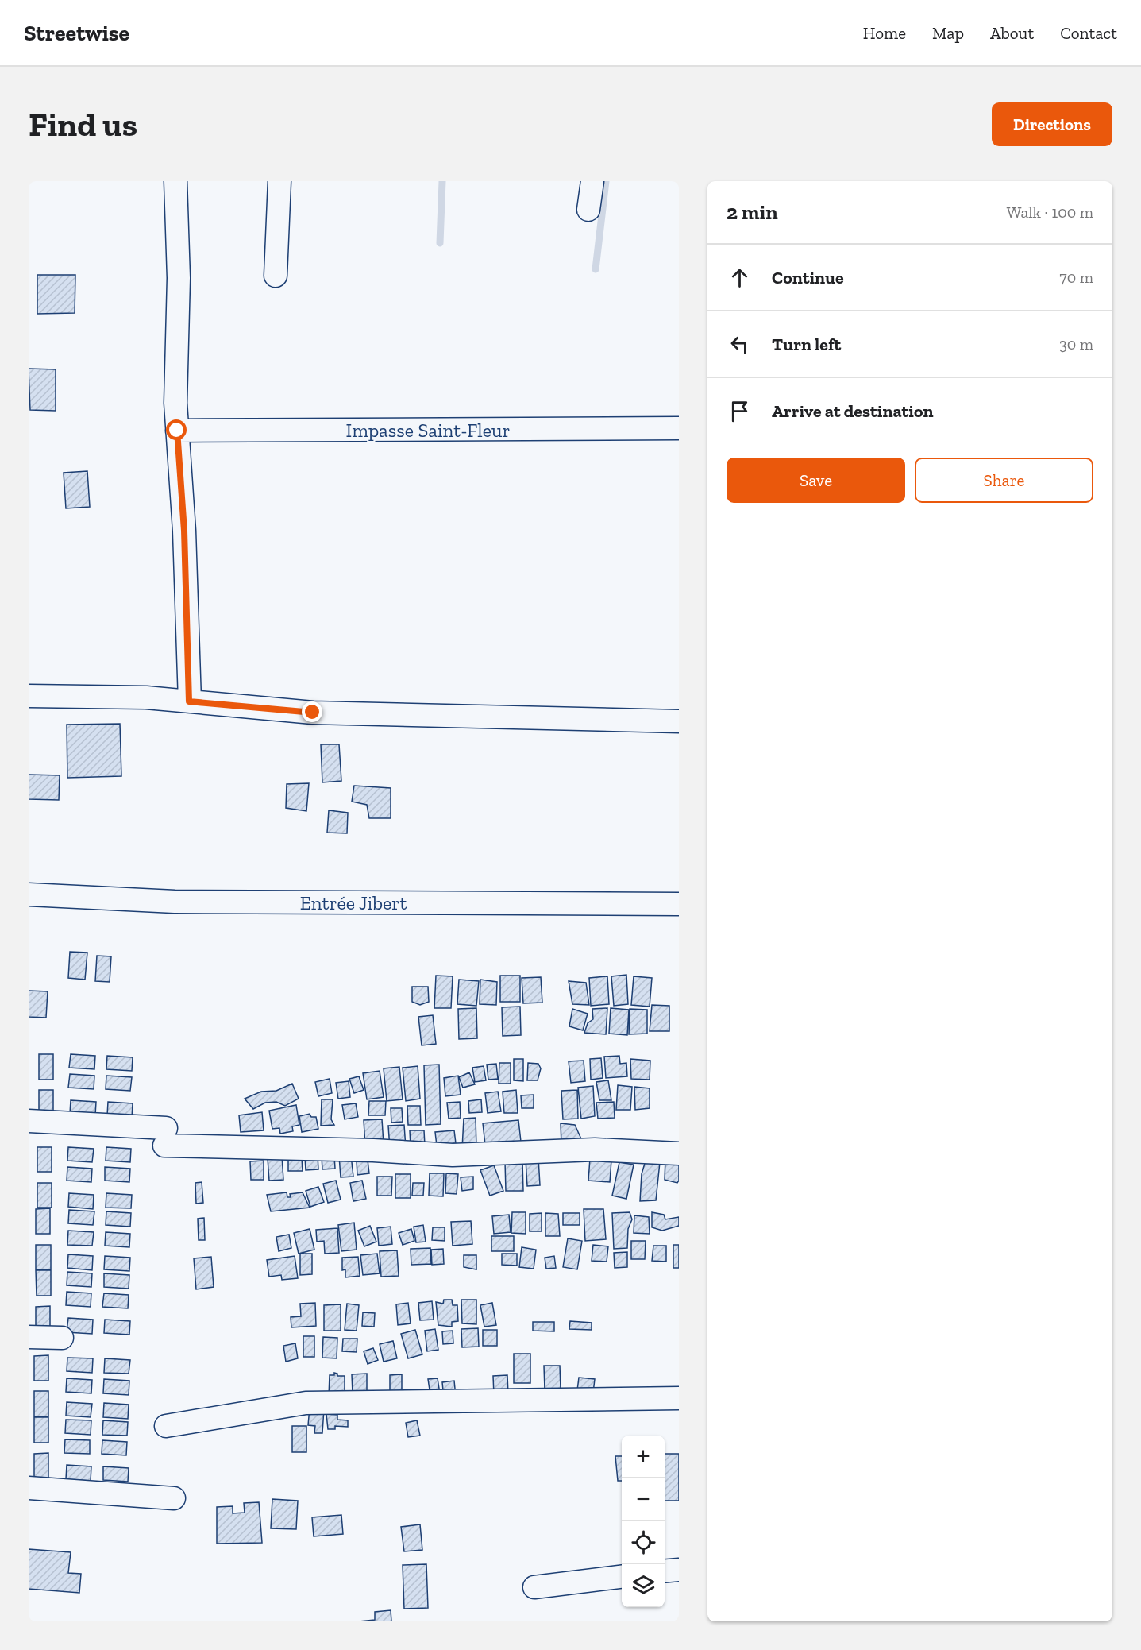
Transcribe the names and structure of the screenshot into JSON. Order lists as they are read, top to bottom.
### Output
{
  "streets": {
    "street": ["Impasse Saint-Fleur", "Entrée Jibert"]
  },
  "page": {
    "header": "Streetwise",
    "nav": [
      "Home",
      "Map",
      "About",
      "Contact"
    ],
    "buttons": [
      "Directions",
      ["Save", "Share"]
    ],
    "title": "Find us",
    "heading": ["2 min", "Walk · 100 m"],
    "list": [
      ["Continue", "70 m"],
      ["Turn left", "30 m"],
      "Arrive at destination"
    ],
    "map_buttons": ["+", "−"]
  }
}
